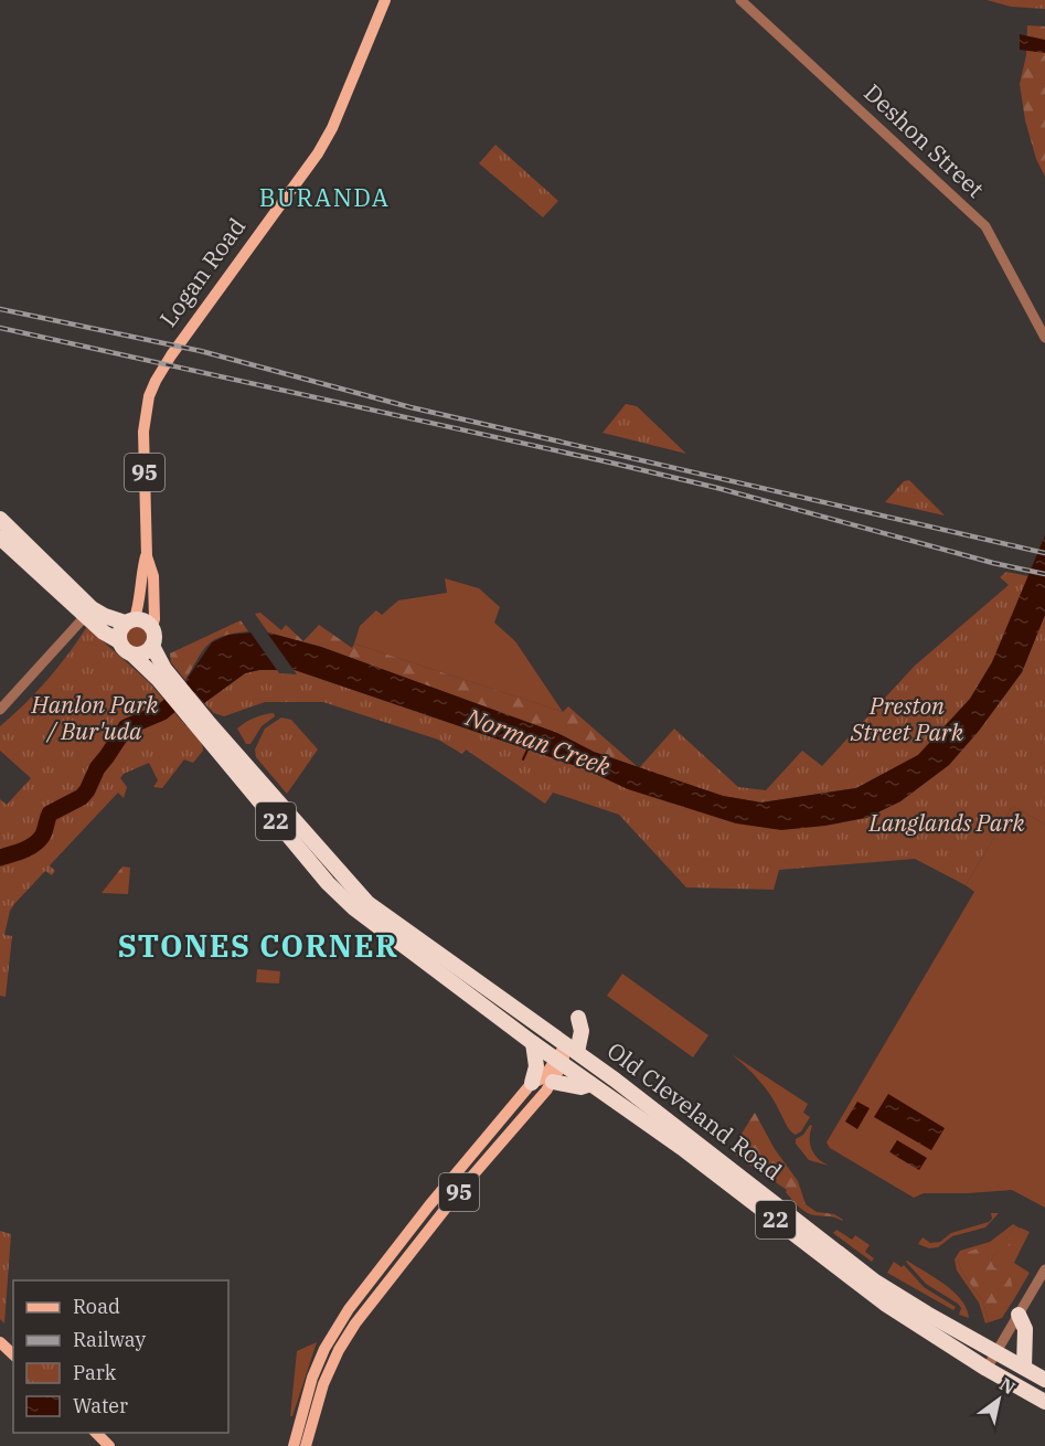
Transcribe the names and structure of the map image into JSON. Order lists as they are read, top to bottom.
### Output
{
  "streets": {
    "highway": ["95", "22", "Old Cleveland Road"],
    "main road": ["Logan Road"],
    "street": ["Deshon Street"]
  },
  "crossings": [
    ["Logan Road", "95"],
    ["Logan Road", "22"],
    ["95", "22"],
    ["95", "Old Cleveland Road"],
    ["22", "Old Cleveland Road"]
  ],
  "districts": ["BURANDA", "STONES CORNER"],
  "water": ["Norman Creek"],
  "parks": ["Hanlon Park / Bur'uda", "Preston Street Park", "Langlands Park"],
  "legend": [
    "Road",
    "Railway",
    "Park",
    "Water"
  ],
  "north": "top right"
}
